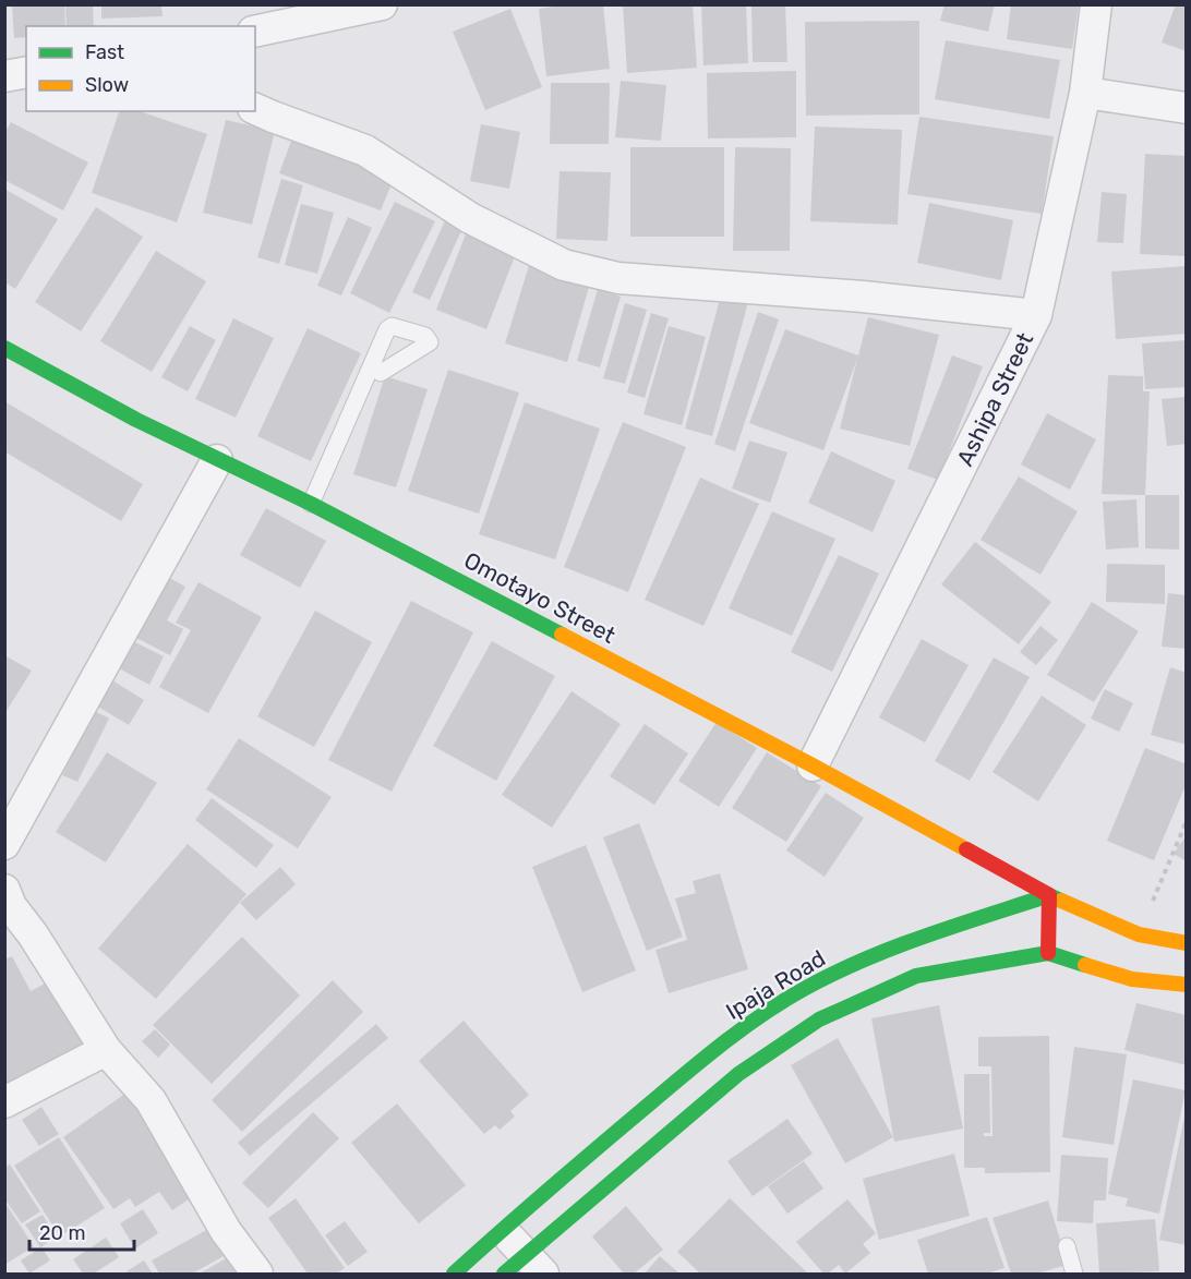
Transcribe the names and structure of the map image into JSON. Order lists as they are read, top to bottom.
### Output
{
  "streets": {
    "main road": ["Omotayo Street", "Ipaja Road"],
    "street": ["Ashipa Street"]
  },
  "crossings": [
    ["Ashipa Street", "Omotayo Street"],
    ["Omotayo Street", "Ipaja Road"]
  ],
  "legend": ["Fast", "Slow"],
  "scale_bar": "20 m"
}
